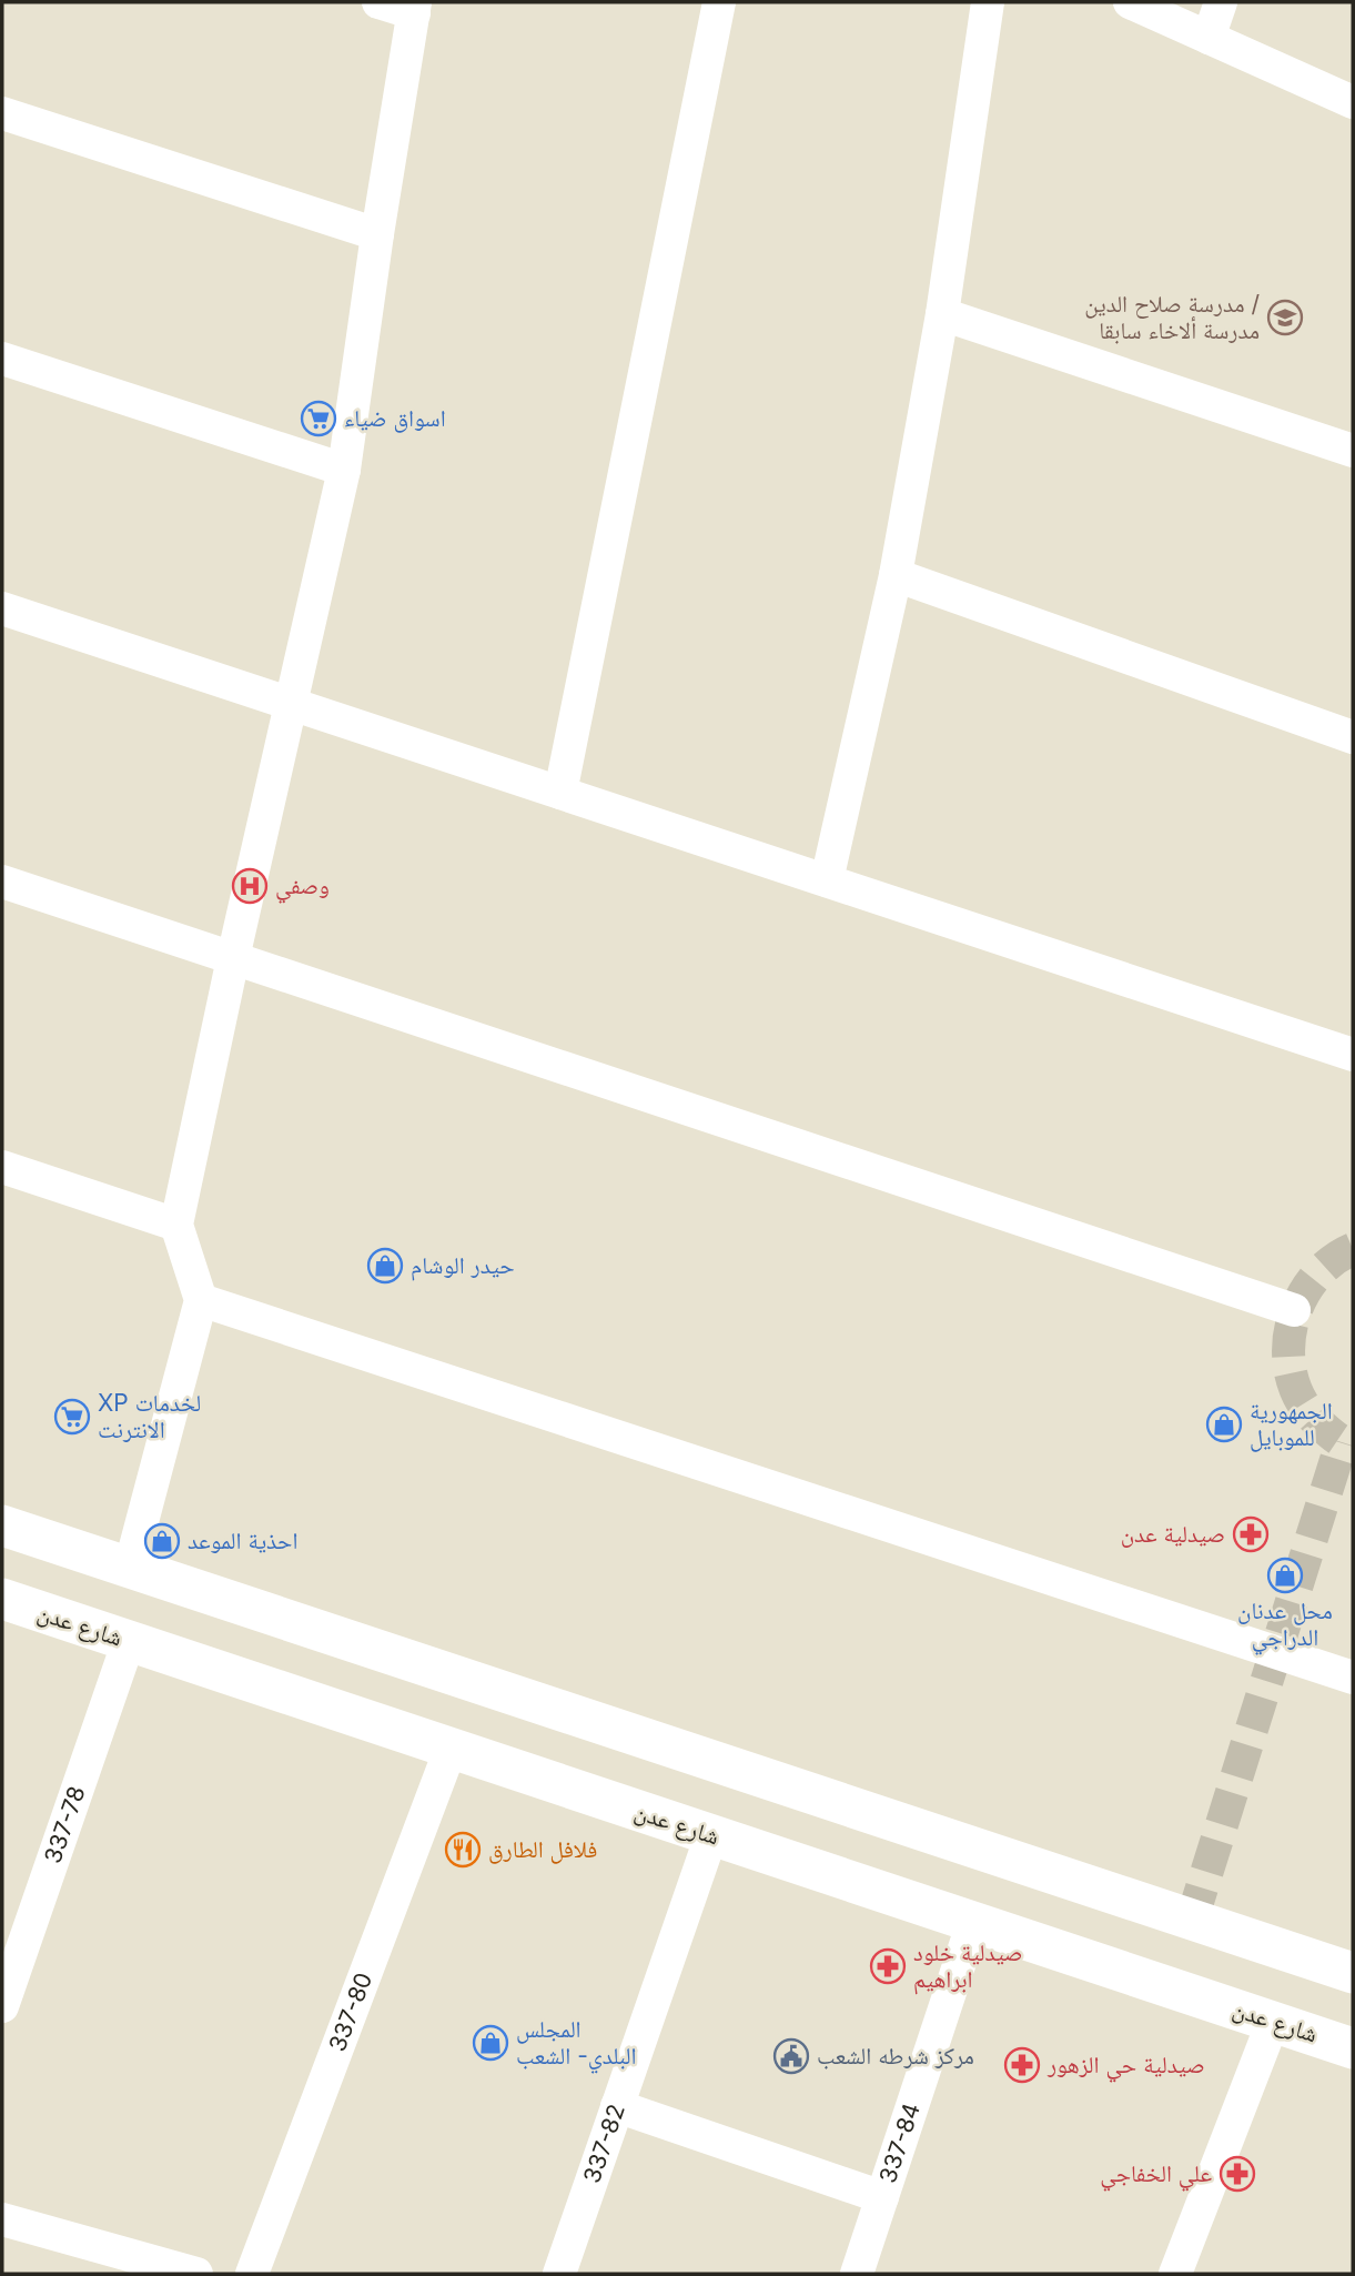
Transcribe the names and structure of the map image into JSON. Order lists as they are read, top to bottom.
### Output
{
  "streets": {
    "street": [
      "شارع عدن",
      "337-78",
      "337-80",
      "337-84",
      "337-82"
    ]
  },
  "crossings": [
    ["شارع عدن", "337-78"],
    ["شارع عدن", "337-80"],
    ["شارع عدن", "337-84"],
    ["شارع عدن", "337-82"]
  ],
  "places": {
    "school or university": ["مدرسة صلاح الدين / مدرسة ألاخاء سابقا"],
    "supermarket": ["اسواق ضياء", "XP لخدمات الانترنت"],
    "hospital": ["وصفي"],
    "shop": [
      "حيدر الوشام",
      "الجمهورية للموبايل",
      "احذية الموعد",
      "محل عدنان الدراجي",
      "المجلس البلدي- الشعب"
    ],
    "pharmacy": [
      "صيدلية عدن",
      "صيدلية خلود ابراهيم",
      "صيدلية حي الزهور",
      "علي الخفاجي"
    ],
    "restaurant": ["فلافل الطارق"],
    "public building": ["مركز شرطه الشعب"]
  }
}
